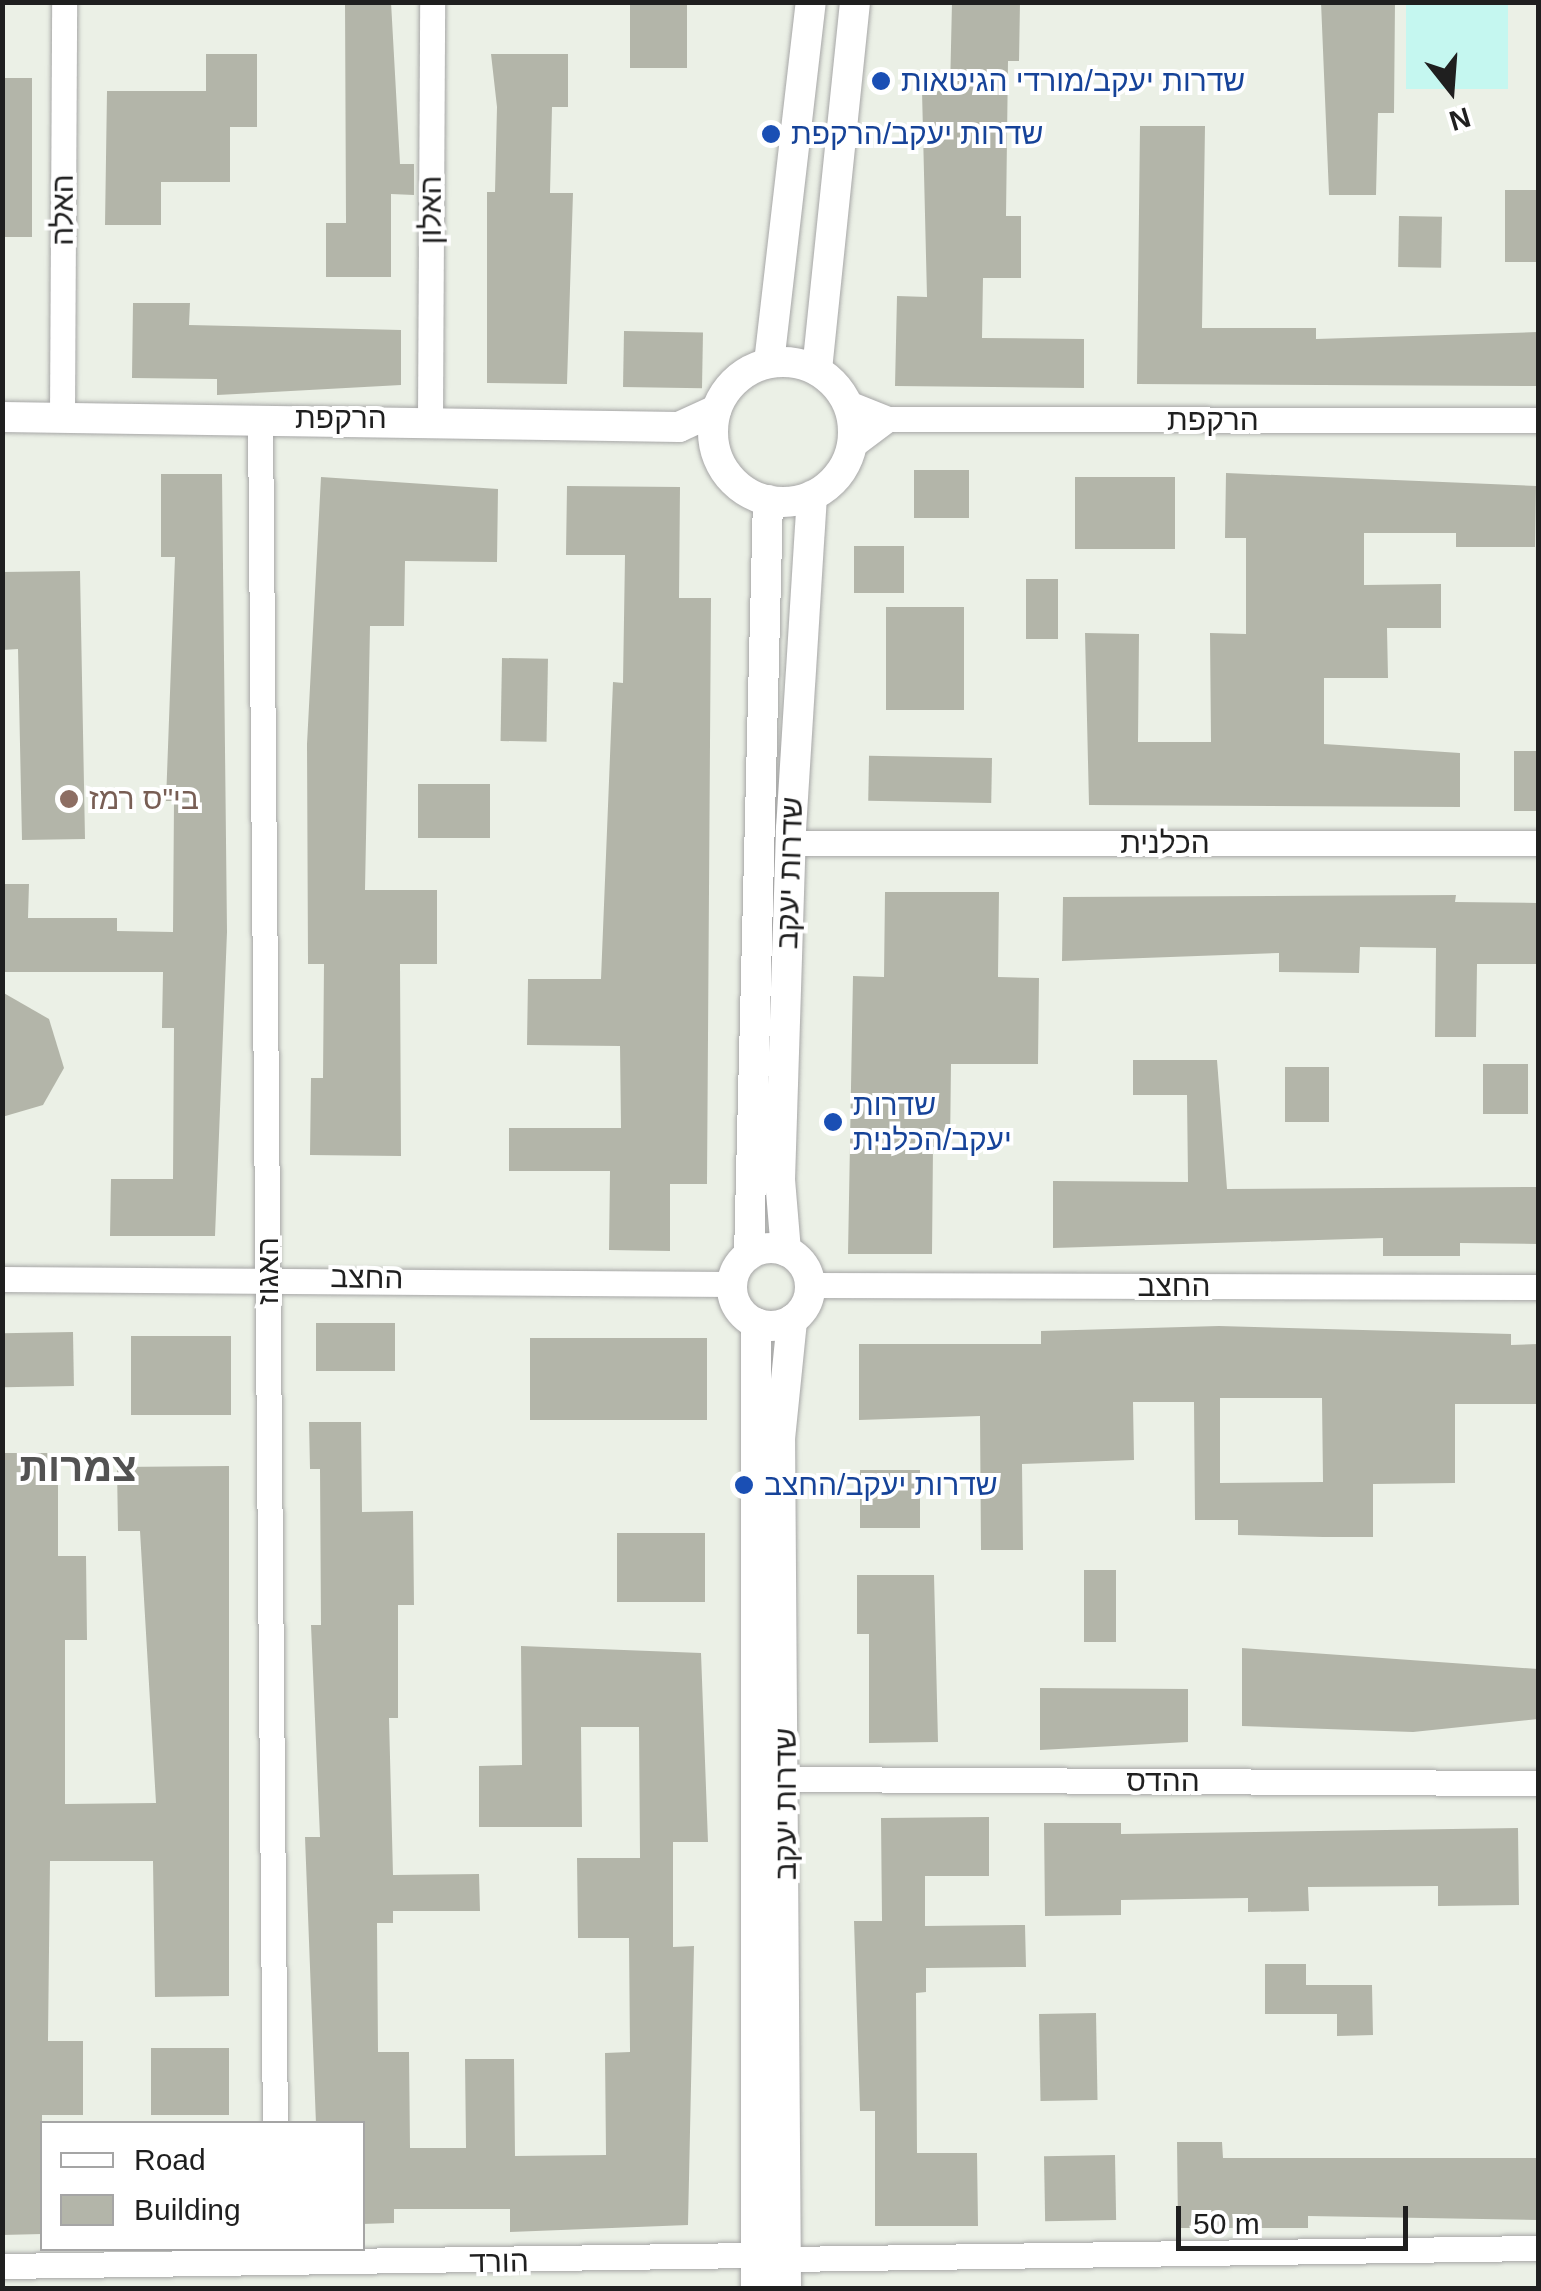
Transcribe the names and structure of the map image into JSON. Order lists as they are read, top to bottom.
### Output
{
  "streets": {
    "street": [
      "האלה",
      "האלון",
      "הרקפת",
      "הכלנית",
      "שדרות יעקב",
      "האגוז",
      "החצב",
      "ההדס",
      "הורד"
    ]
  },
  "crossings": [
    ["האלה", "הרקפת"],
    ["האלון", "הרקפת"],
    ["הרקפת", "שדרות יעקב"],
    ["הרקפת", "האגוז"],
    ["הכלנית", "שדרות יעקב"],
    ["שדרות יעקב", "החצב"],
    ["שדרות יעקב", "ההדס"],
    ["שדרות יעקב", "הורד"],
    ["האגוז", "החצב"]
  ],
  "districts": ["צמרות"],
  "places": [
    "שדרות יעקב/מורדי הגיטאות",
    "שדרות יעקב/הרקפת",
    "בי\"ס רמז",
    "שדרות יעקב/הכלנית",
    "שדרות יעקב/החצב"
  ],
  "legend": ["Road", "Building"],
  "scale_bar": "50 m",
  "north": "bottom"
}
